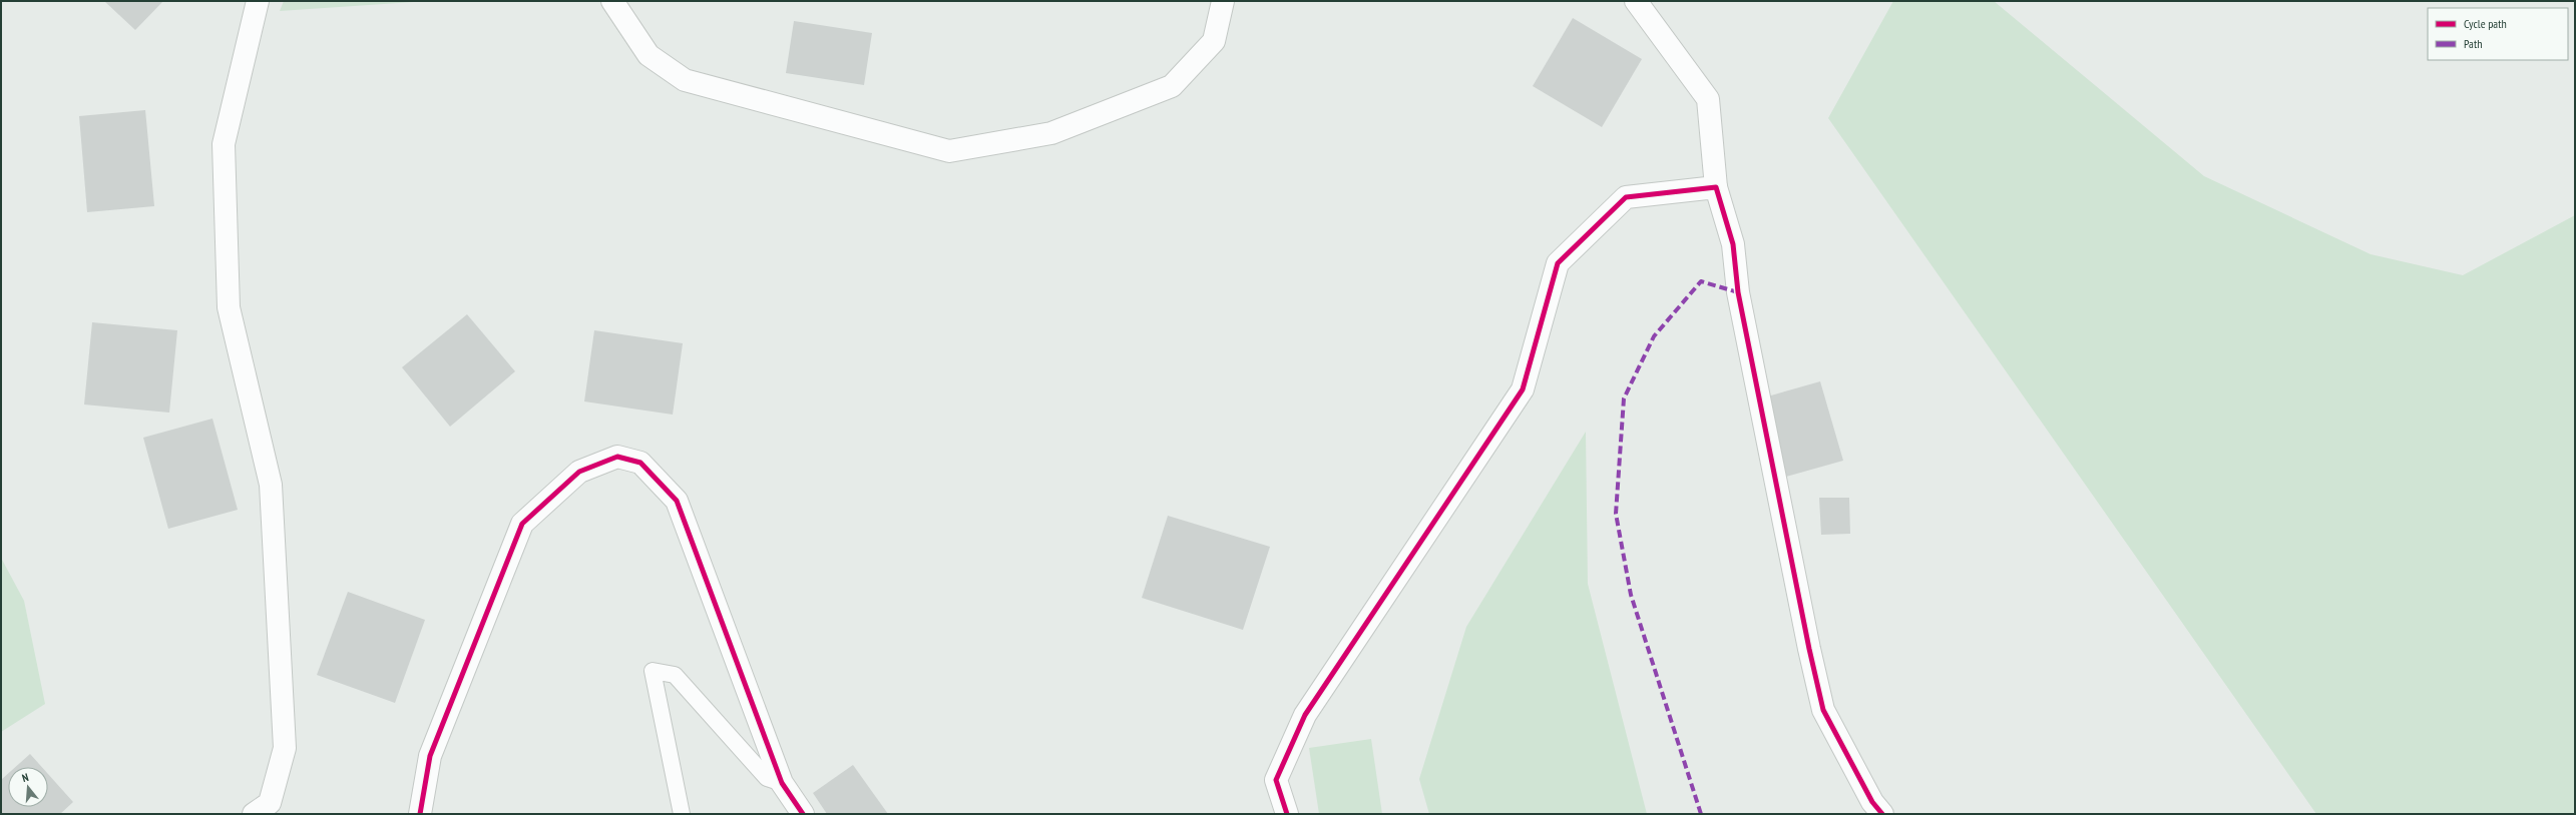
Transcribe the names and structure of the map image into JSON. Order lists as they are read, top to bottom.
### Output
{
  "legend": ["Cycle path", "Path"],
  "north": "top"
}
